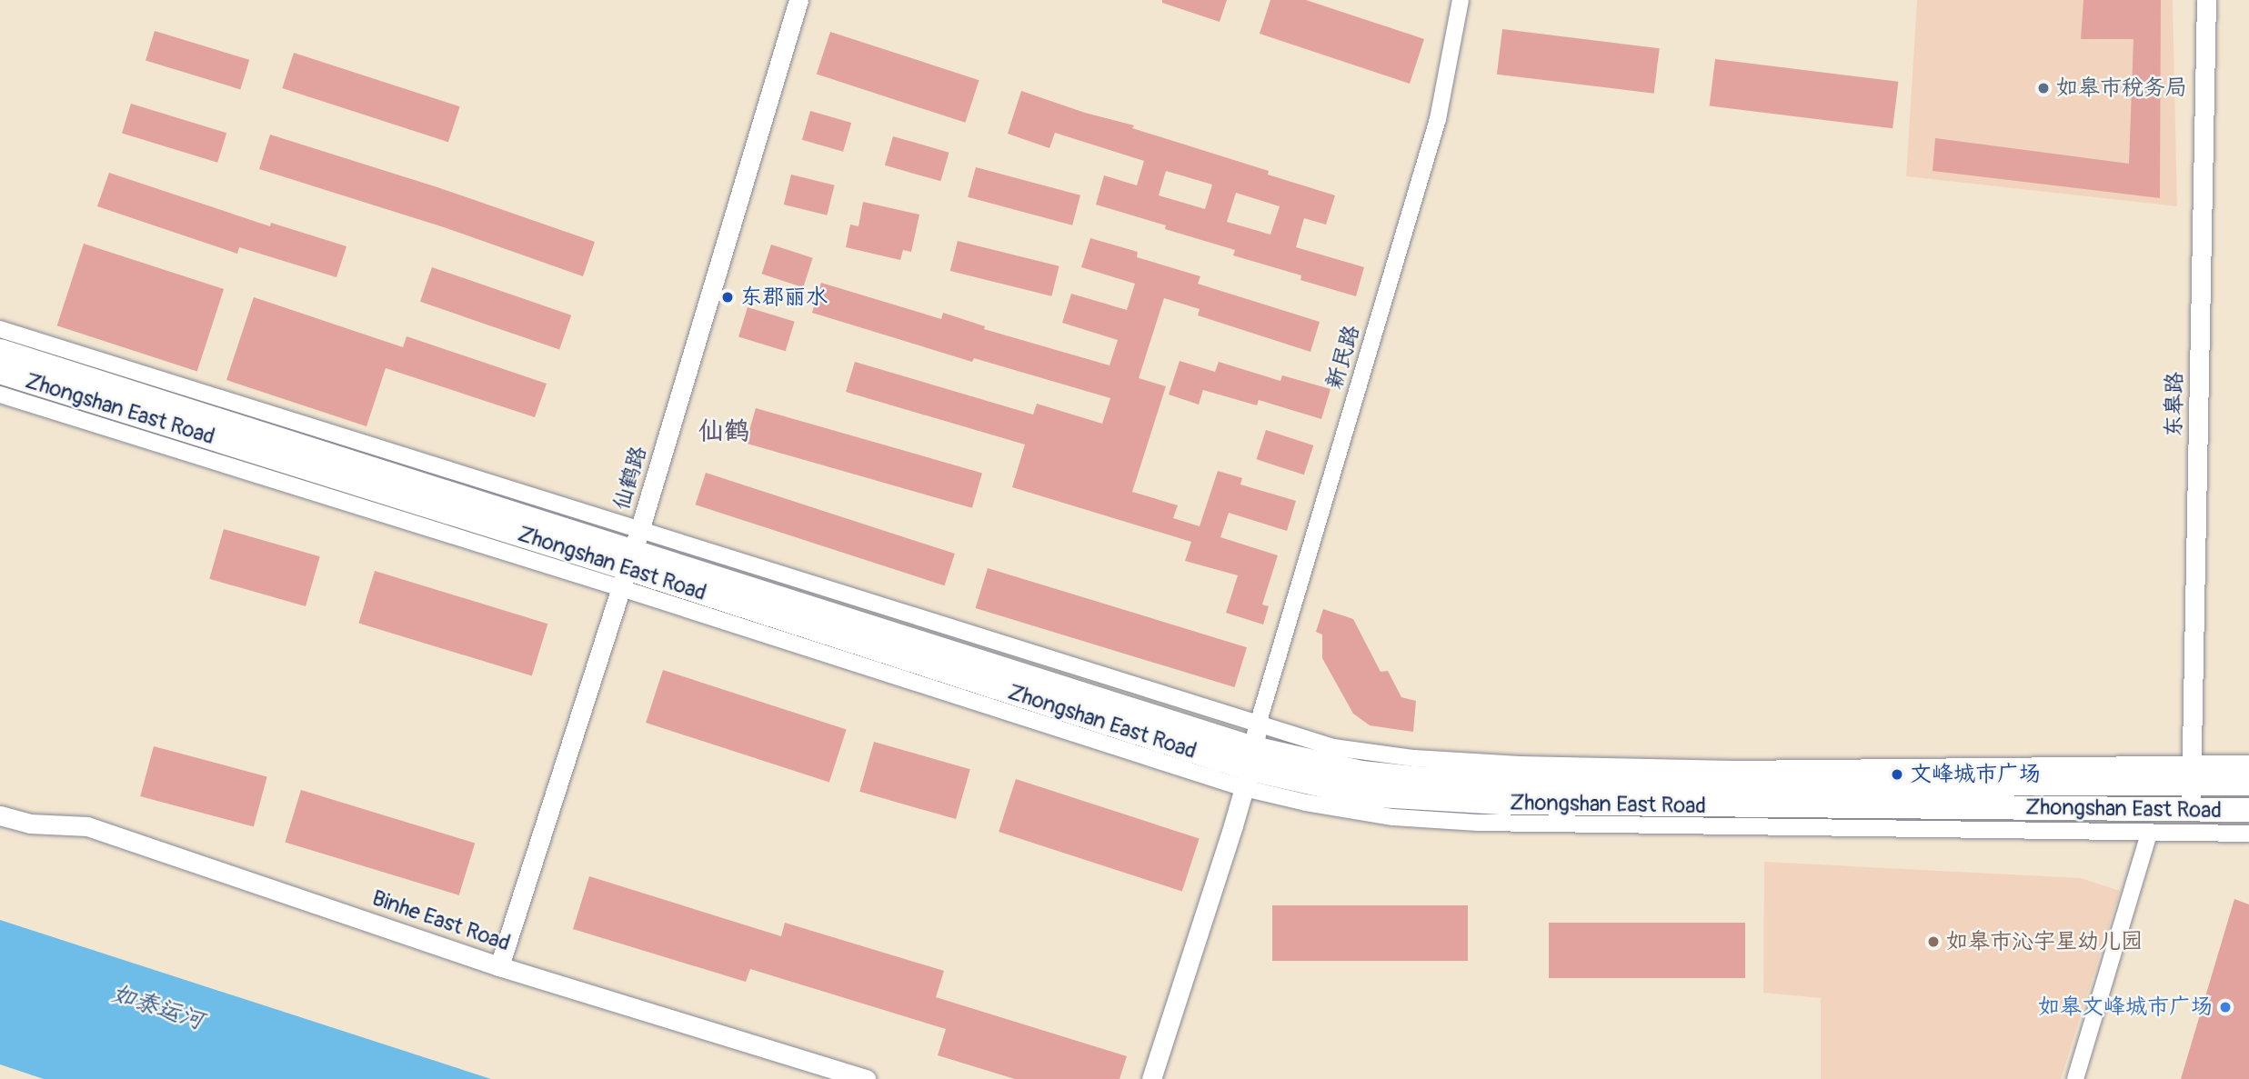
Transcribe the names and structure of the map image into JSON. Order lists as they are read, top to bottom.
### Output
{
  "streets": {
    "main road": ["Zhongshan East Road"],
    "street": [
      "新民路",
      "东皋路",
      "仙鹤路",
      "Binhe East Road"
    ]
  },
  "crossings": [
    ["东皋路", "Zhongshan East Road"],
    ["Zhongshan East Road", "仙鹤路"],
    ["仙鹤路", "Binhe East Road"]
  ],
  "districts": ["仙鹤"],
  "water": ["如泰运河"],
  "places": [
    "如皋市税务局",
    "东郡丽水",
    "文峰城市广场",
    "如皋市沁宇星幼儿园",
    "如皋文峰城市广场"
  ]
}
